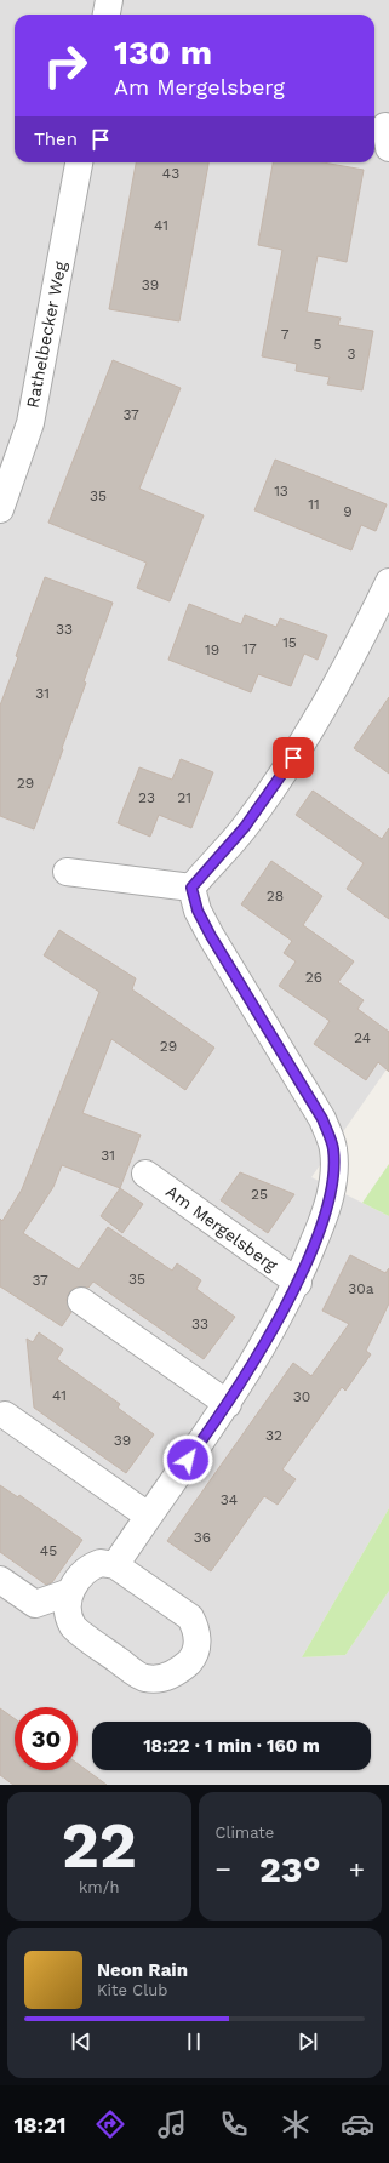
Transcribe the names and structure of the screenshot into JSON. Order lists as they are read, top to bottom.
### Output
{
  "streets": {
    "street": ["Rathelbecker Weg", "Am Mergelsberg"]
  },
  "house_numbers": [
    "43",
    "41",
    "39",
    "7",
    "5",
    "3",
    "37",
    "13",
    "35",
    "11",
    "9",
    "33",
    "15",
    "17",
    "19",
    "31",
    "29",
    "23",
    "21",
    "28",
    "26",
    "24",
    "29",
    "31",
    "25",
    "35",
    "37",
    "30a",
    "33",
    "41",
    "30",
    "32",
    "39",
    "34",
    "36",
    "45"
  ],
  "page": {
    "turn": ["130 m", "Am Mergelsberg"],
    "then": "Then",
    "limit": "30",
    "trip": "18:22 · 1 min · 160 m",
    "tile": [
      ["22", "km/h"],
      "Climate"
    ],
    "heat": ["−", "23°", "+"],
    "song": ["Neon Rain", "Kite Club"],
    "tabs": "18:21"
  }
}
